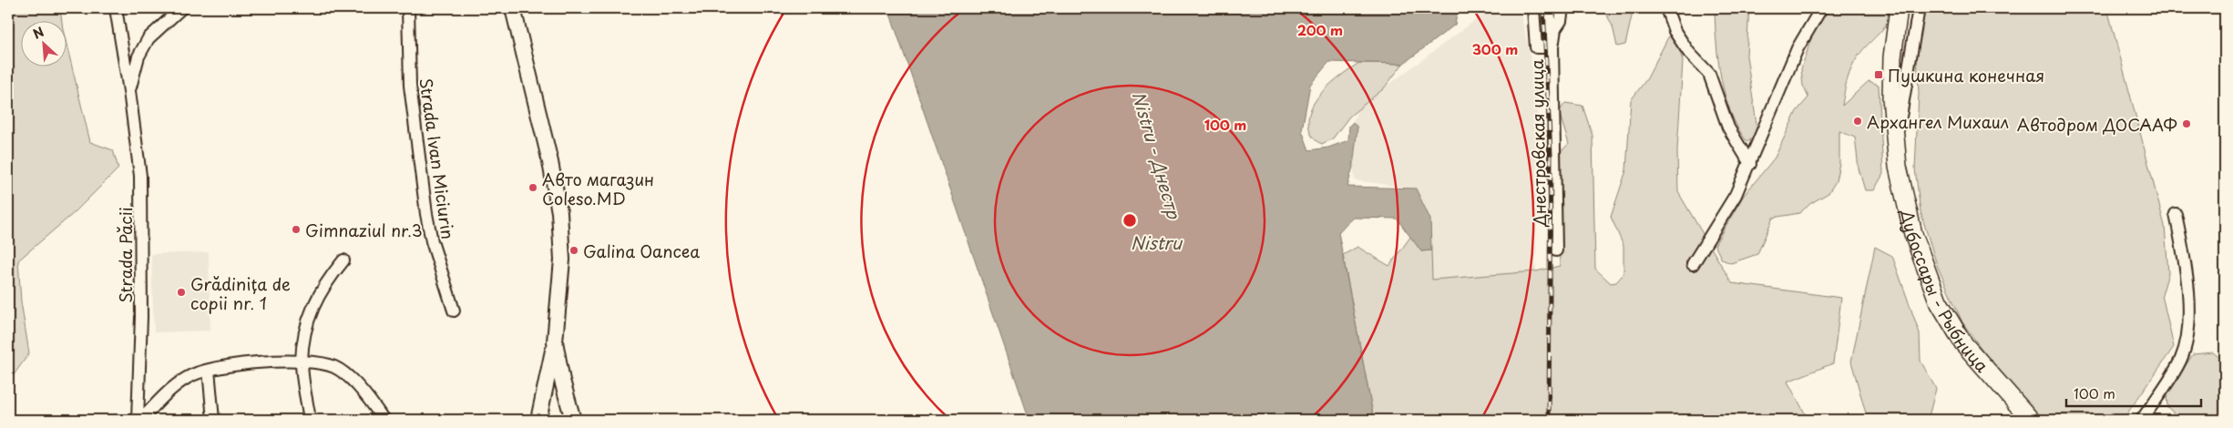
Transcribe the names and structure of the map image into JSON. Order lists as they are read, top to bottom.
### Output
{
  "streets": {
    "highway": ["Дубоссары - Рыбница"],
    "street": ["Днестровская улица", "Strada Ivan Miciurin", "Strada Păcii"]
  },
  "water": ["Nistru - Днестр", "Nistru"],
  "places": {
    "transit": ["Пушкина конечная"],
    "other": [
      "Архангел Михаил",
      "Автодром ДОСААФ",
      "Авто магазин Coleso.MD",
      "Gimnaziul nr.3",
      "Galina Oancea",
      "Grădinița de copii nr. 1"
    ]
  },
  "scale_bar": "100 m",
  "north": "top left",
  "rings": ["200 m", "300 m", "100 m"]
}
